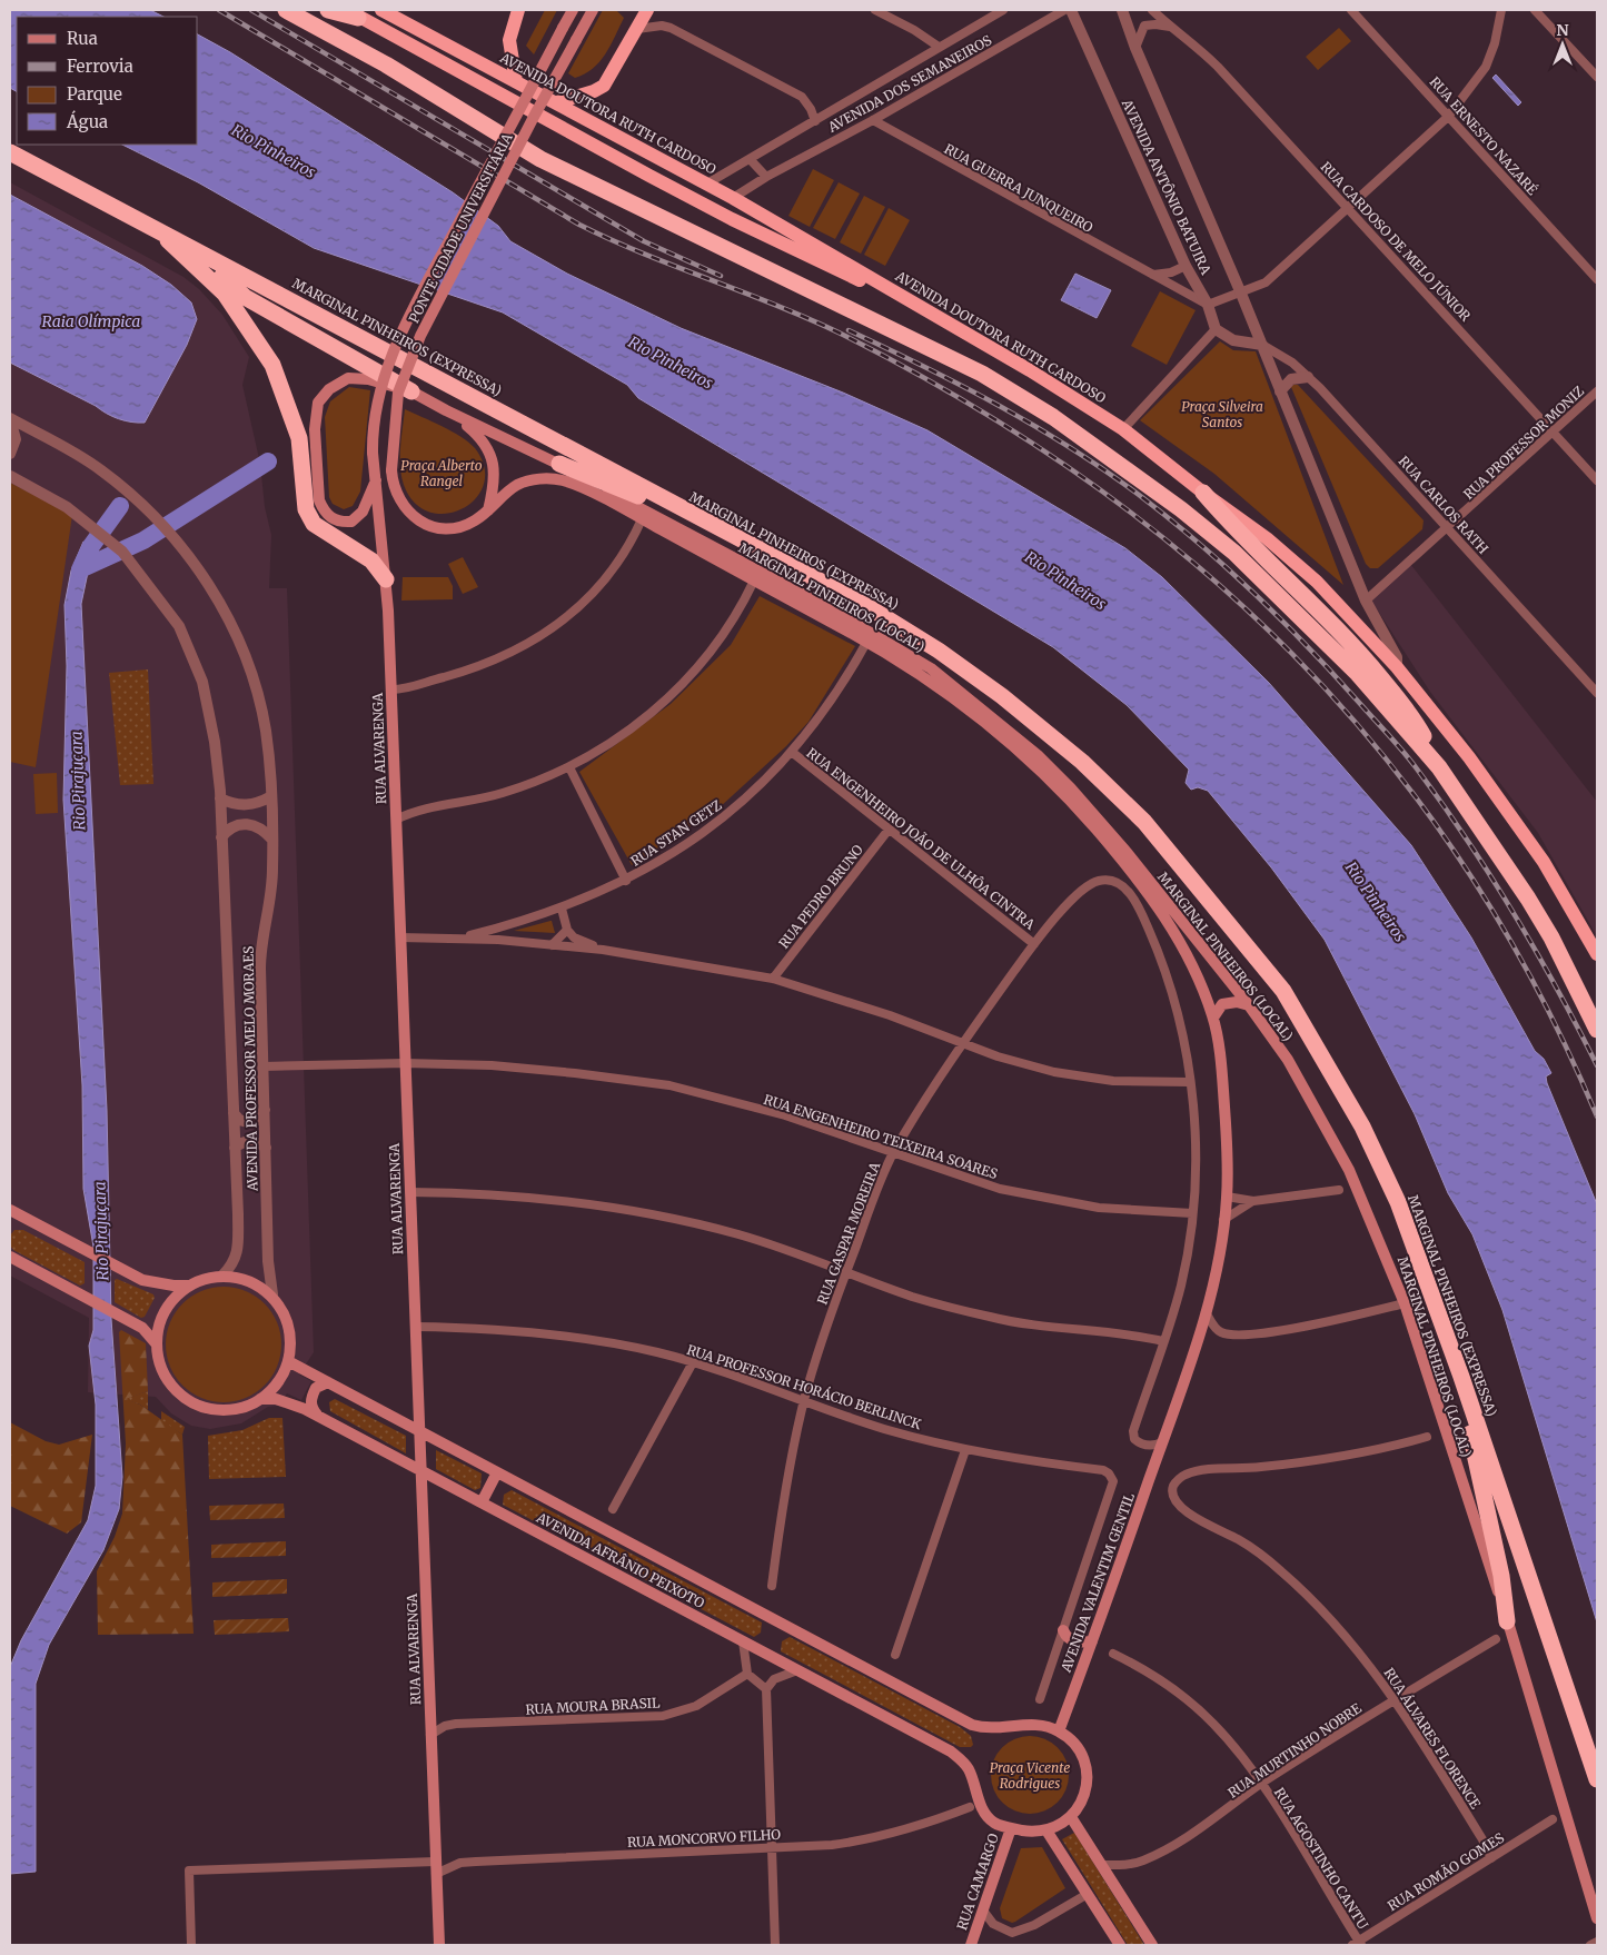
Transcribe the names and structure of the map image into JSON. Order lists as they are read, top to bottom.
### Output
{
  "streets": {
    "highway": ["AVENIDA DOUTORA RUTH CARDOSO", "MARGINAL PINHEIROS (EXPRESSA)"],
    "main road": [
      "PONTE CIDADE UNIVERSITÁRIA",
      "MARGINAL PINHEIROS (LOCAL)",
      "RUA ALVARENGA",
      "AVENIDA AFRÂNIO PEIXOTO",
      "AVENIDA VALENTIM GENTIL",
      "RUA CAMARGO"
    ],
    "street": [
      "AVENIDA DOS SEMANEIROS",
      "RUA ERNESTO NAZARÉ",
      "AVENIDA ANTÔNIO BATUIRA",
      "RUA GUERRA JUNQUEIRO",
      "RUA CARDOSO DE MELO JÚNIOR",
      "RUA PROFESSOR MONIZ",
      "RUA CARLOS RATH",
      "RUA STAN GETZ",
      "RUA ENGENHEIRO JOÃO DE ULHÔA CINTRA",
      "RUA PEDRO BRUNO",
      "AVENIDA PROFESSOR MELO MORAES",
      "RUA ENGENHEIRO TEIXEIRA SOARES",
      "RUA GASPAR MOREIRA",
      "RUA PROFESSOR HORÁCIO BERLINCK",
      "RUA MOURA BRASIL",
      "RUA ÁLVARES FLORENCE",
      "RUA MURTINHO NOBRE",
      "RUA MONCORVO FILHO",
      "RUA AGOSTINHO CANTU",
      "RUA ROMÃO GOMES"
    ]
  },
  "crossings": [
    ["AVENIDA DOS SEMANEIROS", "AVENIDA DOUTORA RUTH CARDOSO"],
    ["AVENIDA DOS SEMANEIROS", "RUA GUERRA JUNQUEIRO"],
    ["AVENIDA DOUTORA RUTH CARDOSO", "AVENIDA ANTÔNIO BATUIRA"],
    ["AVENIDA ANTÔNIO BATUIRA", "RUA GUERRA JUNQUEIRO"],
    ["AVENIDA ANTÔNIO BATUIRA", "RUA PROFESSOR MONIZ"],
    ["AVENIDA ANTÔNIO BATUIRA", "RUA CARLOS RATH"],
    ["PONTE CIDADE UNIVERSITÁRIA", "RUA ALVARENGA"],
    ["PONTE CIDADE UNIVERSITÁRIA", "RUA STAN GETZ"],
    ["PONTE CIDADE UNIVERSITÁRIA", "AVENIDA VALENTIM GENTIL"],
    ["RUA CARDOSO DE MELO JÚNIOR", "RUA PROFESSOR MONIZ"],
    ["RUA PROFESSOR MONIZ", "RUA CARLOS RATH"],
    ["MARGINAL PINHEIROS (LOCAL)", "RUA ALVARENGA"],
    ["RUA ALVARENGA", "RUA ENGENHEIRO TEIXEIRA SOARES"],
    ["RUA ALVARENGA", "RUA PROFESSOR HORÁCIO BERLINCK"],
    ["RUA ALVARENGA", "AVENIDA AFRÂNIO PEIXOTO"],
    ["RUA ALVARENGA", "RUA MOURA BRASIL"],
    ["RUA ALVARENGA", "RUA MONCORVO FILHO"],
    ["RUA STAN GETZ", "RUA ENGENHEIRO JOÃO DE ULHÔA CINTRA"],
    ["RUA STAN GETZ", "AVENIDA VALENTIM GENTIL"],
    ["RUA ENGENHEIRO JOÃO DE ULHÔA CINTRA", "RUA PEDRO BRUNO"],
    ["RUA ENGENHEIRO JOÃO DE ULHÔA CINTRA", "RUA GASPAR MOREIRA"],
    ["AVENIDA PROFESSOR MELO MORAES", "RUA ENGENHEIRO TEIXEIRA SOARES"],
    ["AVENIDA PROFESSOR MELO MORAES", "AVENIDA AFRÂNIO PEIXOTO"],
    ["RUA ENGENHEIRO TEIXEIRA SOARES", "RUA GASPAR MOREIRA"],
    ["RUA GASPAR MOREIRA", "RUA PROFESSOR HORÁCIO BERLINCK"],
    ["RUA PROFESSOR HORÁCIO BERLINCK", "AVENIDA VALENTIM GENTIL"],
    ["AVENIDA AFRÂNIO PEIXOTO", "AVENIDA VALENTIM GENTIL"],
    ["AVENIDA AFRÂNIO PEIXOTO", "RUA CAMARGO"],
    ["RUA ÁLVARES FLORENCE", "RUA MURTINHO NOBRE"],
    ["RUA ÁLVARES FLORENCE", "RUA ROMÃO GOMES"],
    ["RUA MURTINHO NOBRE", "RUA AGOSTINHO CANTU"],
    ["RUA AGOSTINHO CANTU", "RUA ROMÃO GOMES"]
  ],
  "water": ["Rio Pinheiros", "Raia Olímpica", "Rio Pirajuçara"],
  "parks": ["Praça Silveira Santos", "Praça Alberto Rangel", "Praça Vicente Rodrigues"],
  "legend": [
    "Rua",
    "Ferrovia",
    "Parque",
    "Água"
  ],
  "north": "top"
}
